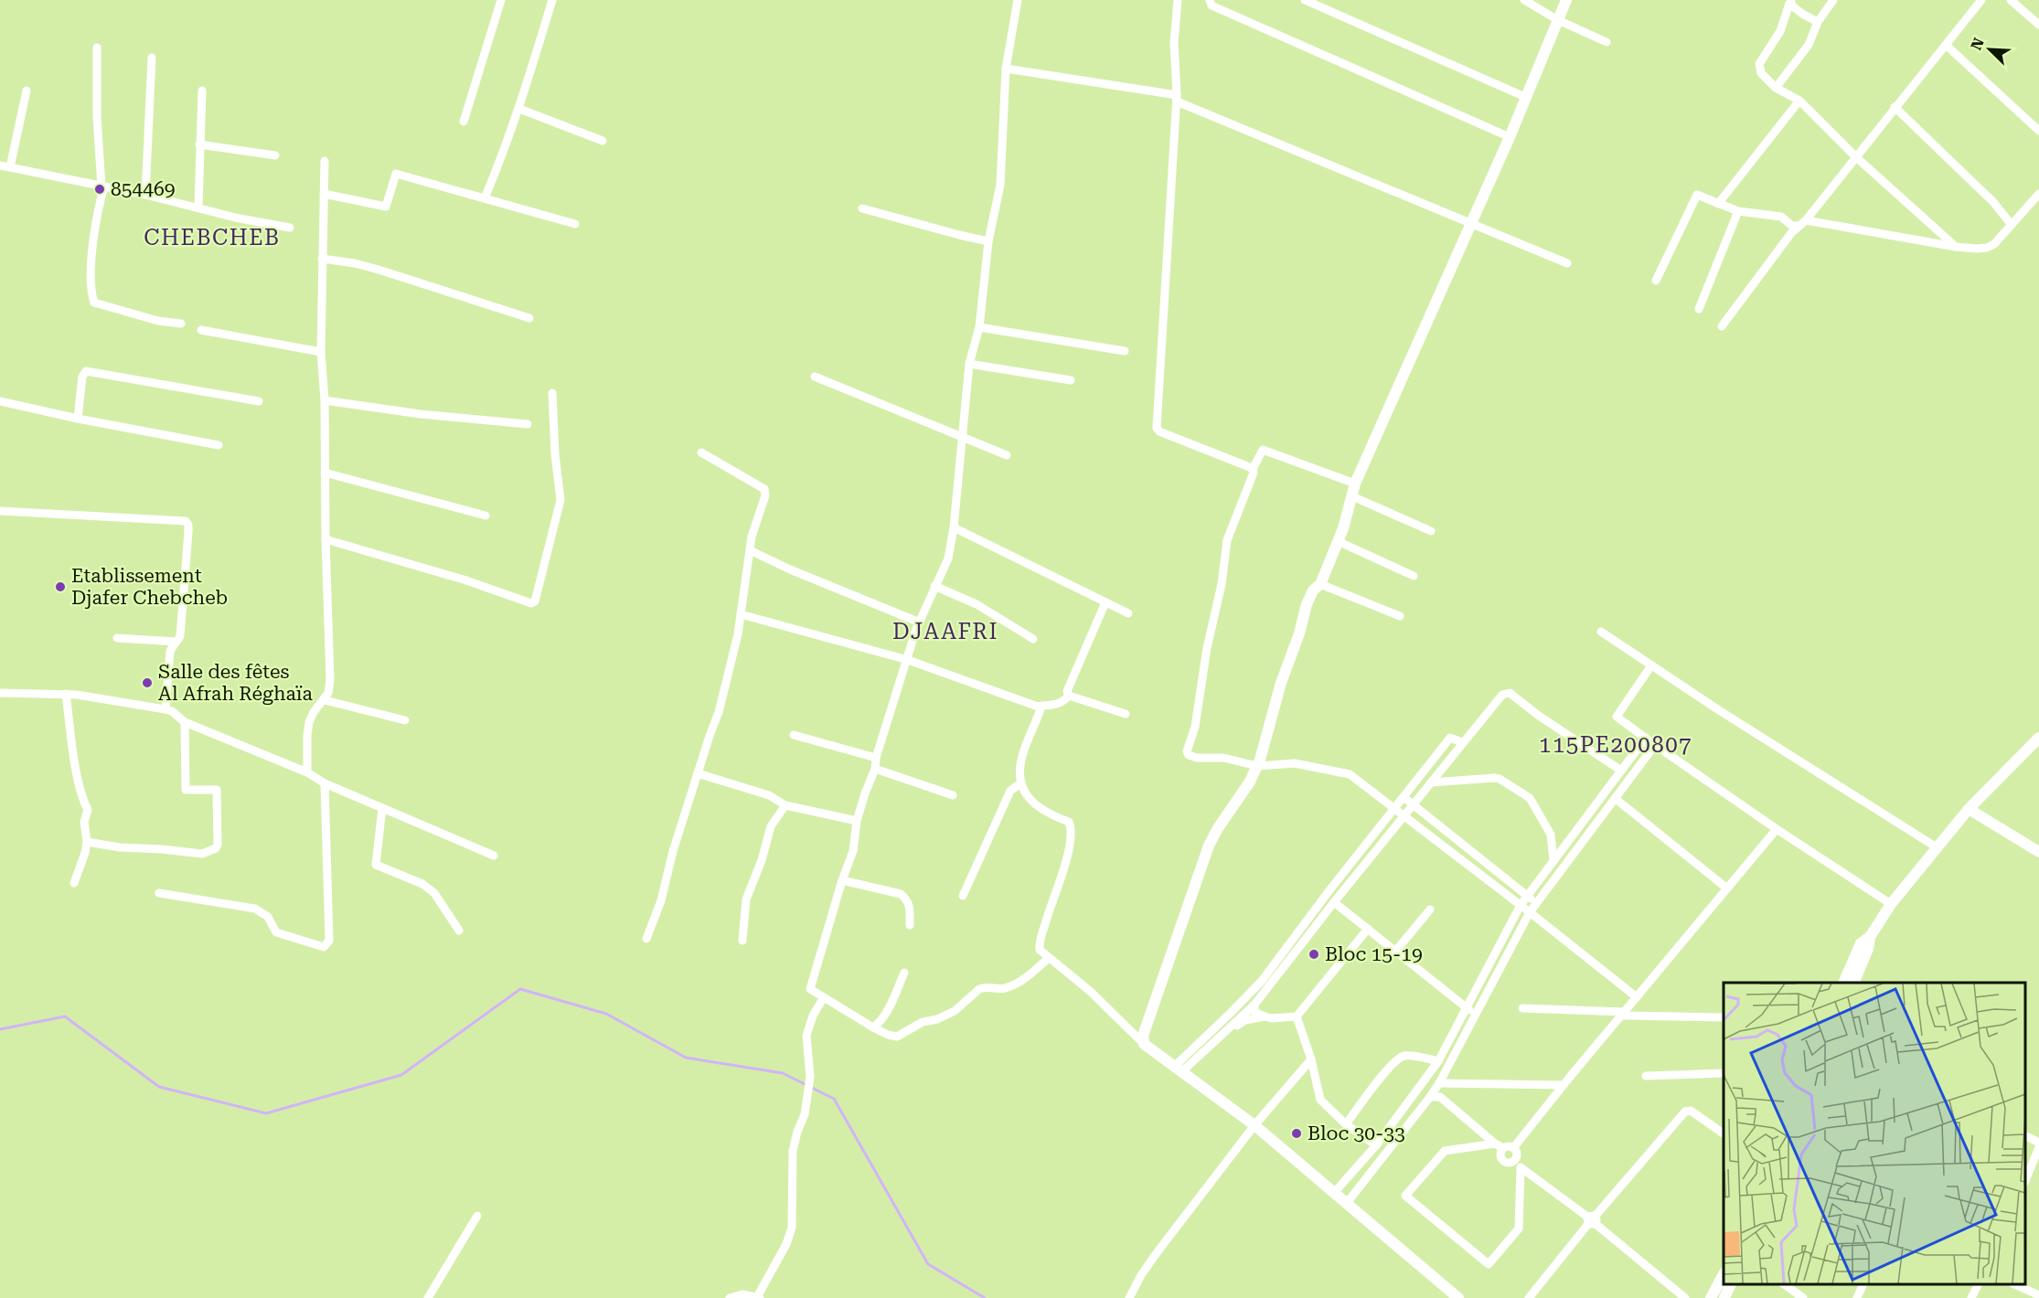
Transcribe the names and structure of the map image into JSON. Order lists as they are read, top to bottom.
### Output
{
  "districts": ["CHEBCHEB", "DJAAFRI", "115PE200807"],
  "places": [
    "854469",
    "Etablissement Djafer Chebcheb",
    "Salle des fêtes Al Afrah Réghaïa",
    "Bloc 15-19",
    "Bloc 30-33"
  ],
  "north": "top left"
}
